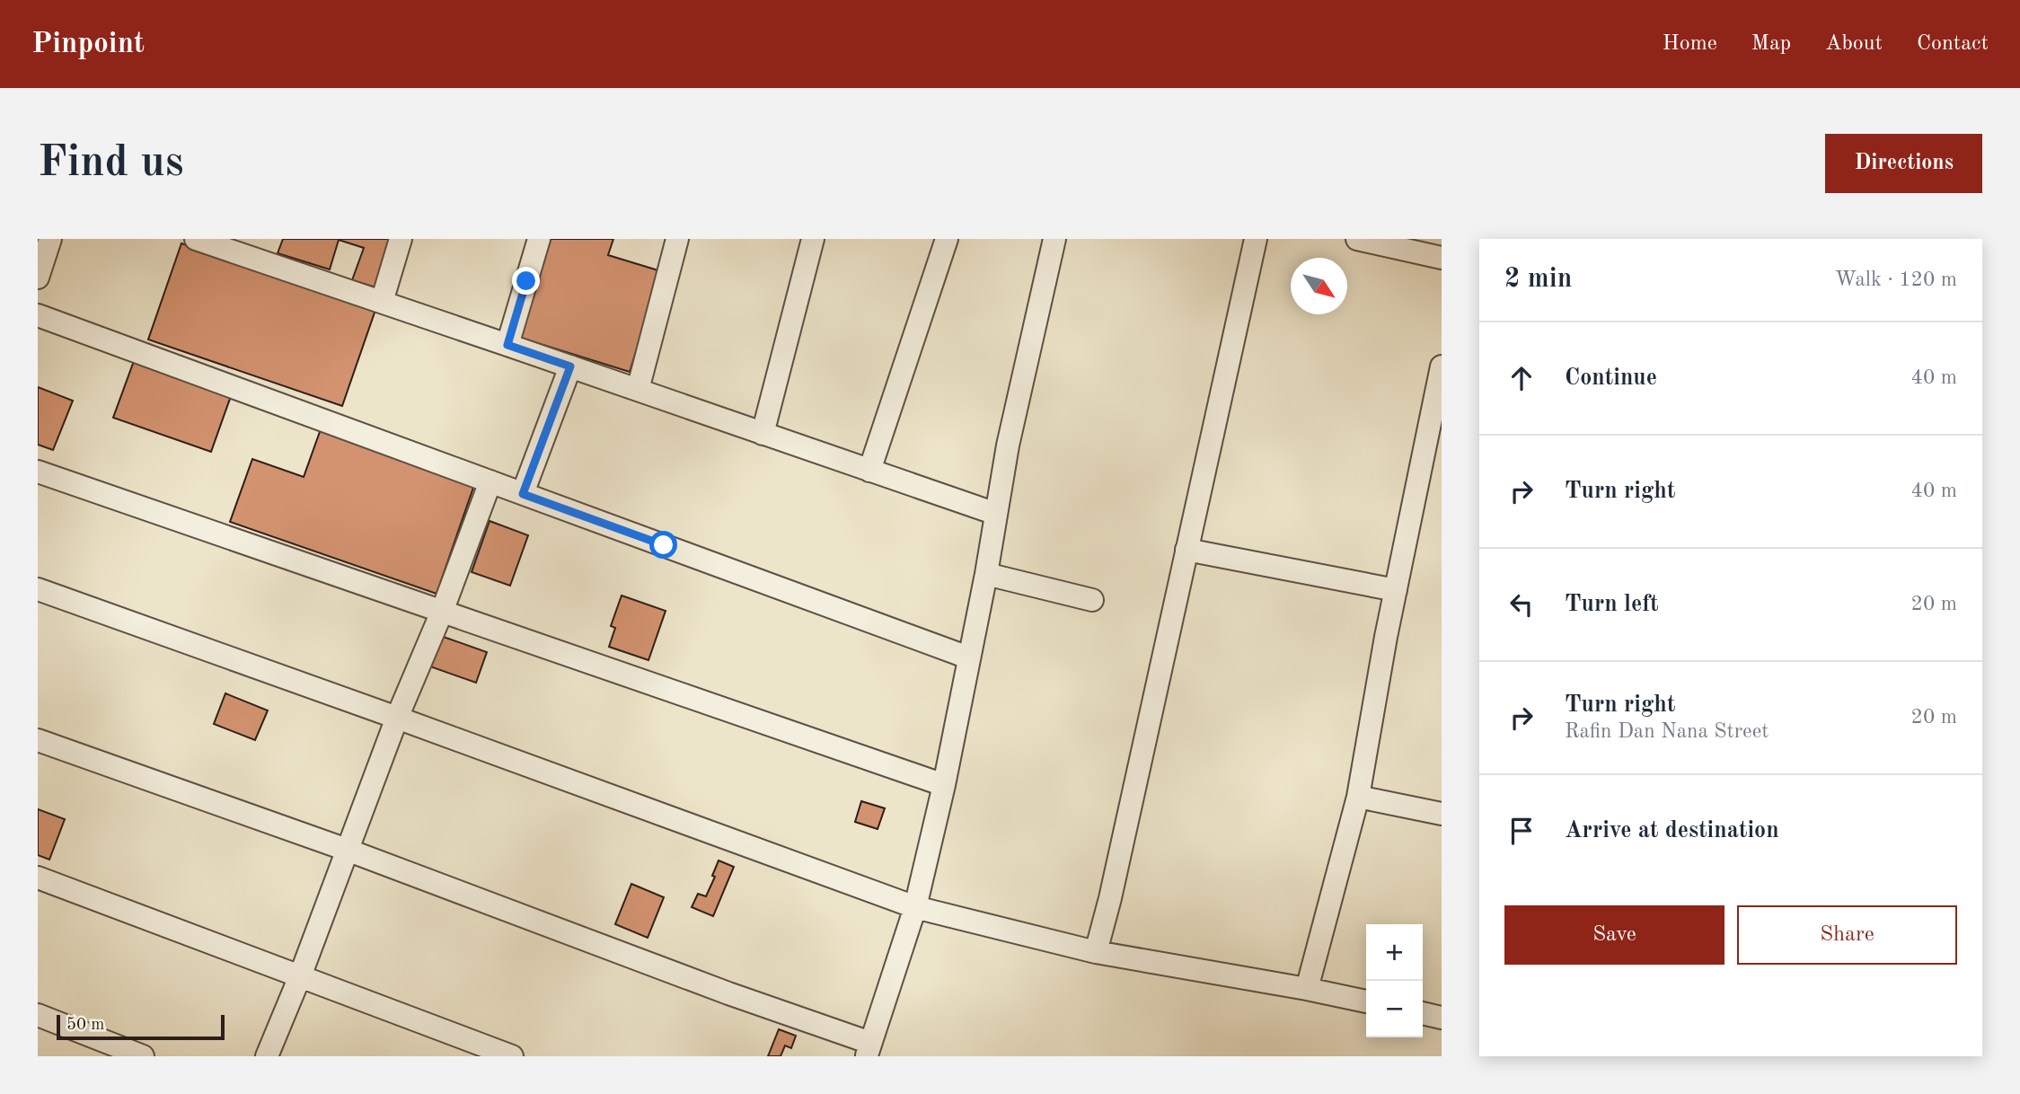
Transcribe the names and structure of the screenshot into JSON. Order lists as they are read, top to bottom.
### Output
{
  "scale_bar": "50 m",
  "north": "bottom right",
  "page": {
    "header": "Pinpoint",
    "nav": [
      "Home",
      "Map",
      "About",
      "Contact"
    ],
    "buttons": [
      "Directions",
      ["Save", "Share"]
    ],
    "title": "Find us",
    "heading": ["2 min", "Walk · 120 m"],
    "list": [
      ["Continue", "40 m"],
      ["Turn right", "40 m"],
      ["Turn left", "20 m"],
      ["Turn right", "Rafin Dan Nana Street", "20 m"],
      "Arrive at destination"
    ],
    "map_buttons": ["+", "−"],
    "scale": "50 m"
  }
}
